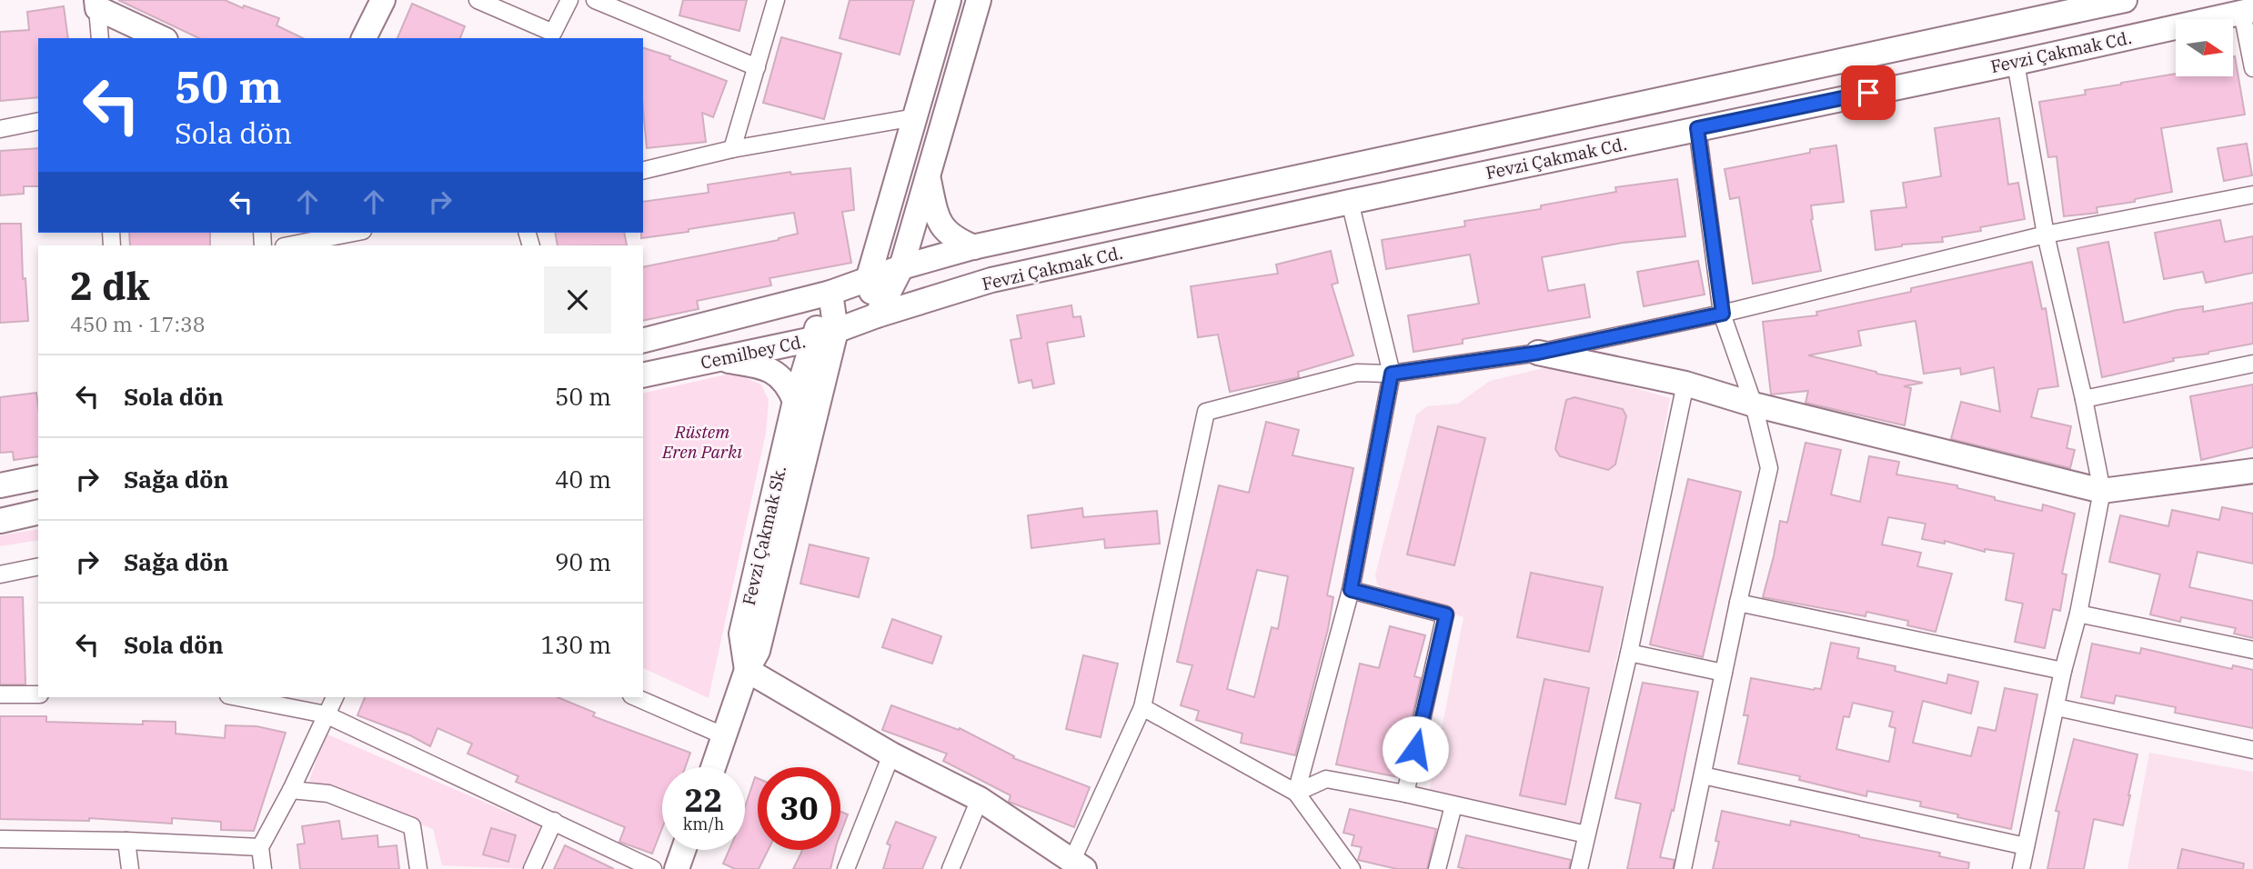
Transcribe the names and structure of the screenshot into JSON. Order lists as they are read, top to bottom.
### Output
{
  "streets": {
    "main road": ["Fevzi Çakmak Cd.", "Cemilbey Cd.", "Fevzi Çakmak Sk."]
  },
  "crossings": [
    ["Fevzi Çakmak Cd.", "Cemilbey Cd."],
    ["Cemilbey Cd.", "Fevzi Çakmak Sk."]
  ],
  "parks": ["Rüstem Eren Parkı"],
  "north": "right",
  "page": {
    "turn": ["50 m", "Sola dön"],
    "heading": ["2 dk", "450 m · 17:38"],
    "list": [
      {
        "name": "Sola dön",
        "value": "50 m"
      },
      {
        "name": "Sağa dön",
        "value": "40 m"
      },
      {
        "name": "Sağa dön",
        "value": "90 m"
      },
      {
        "name": "Sola dön",
        "value": "130 m"
      }
    ],
    "speed": "22 km/h",
    "limit": "30"
  }
}
